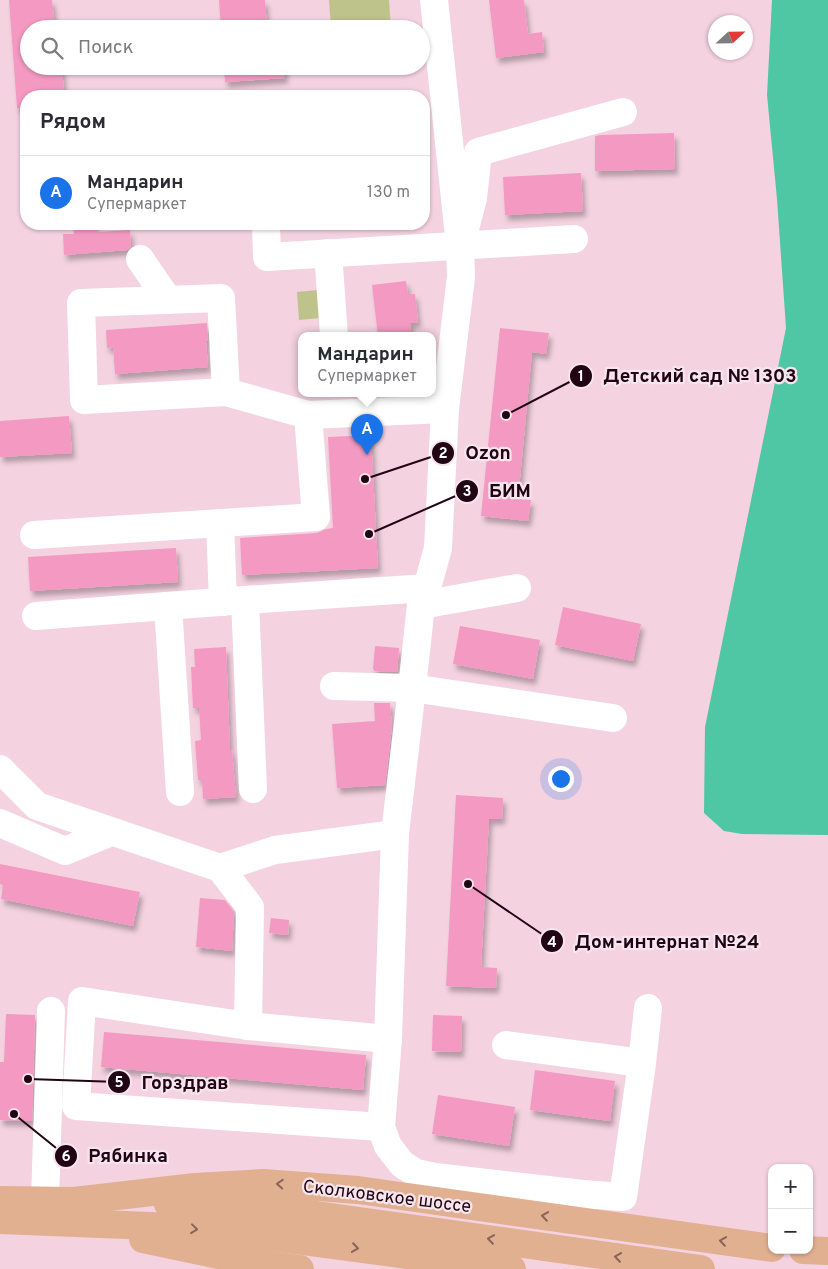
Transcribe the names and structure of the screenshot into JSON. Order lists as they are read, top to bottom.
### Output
{
  "streets": {
    "main road": ["Сколковское шоссе"]
  },
  "places": [
    "Детский сад № 1303",
    "Ozon",
    "БИМ",
    "Дом-интернат №24",
    "Горздрав",
    "Рябинка"
  ],
  "north": "right",
  "page": {
    "search": "Поиск",
    "heading": "Рядом",
    "list": [
      {
        "mark": "A",
        "name": "Мандарин",
        "note": "Супермаркет",
        "value": "130 m"
      }
    ],
    "popup": ["Мандарин", "Супермаркет"],
    "pins": "A",
    "map_buttons": ["+", "−"]
  }
}
